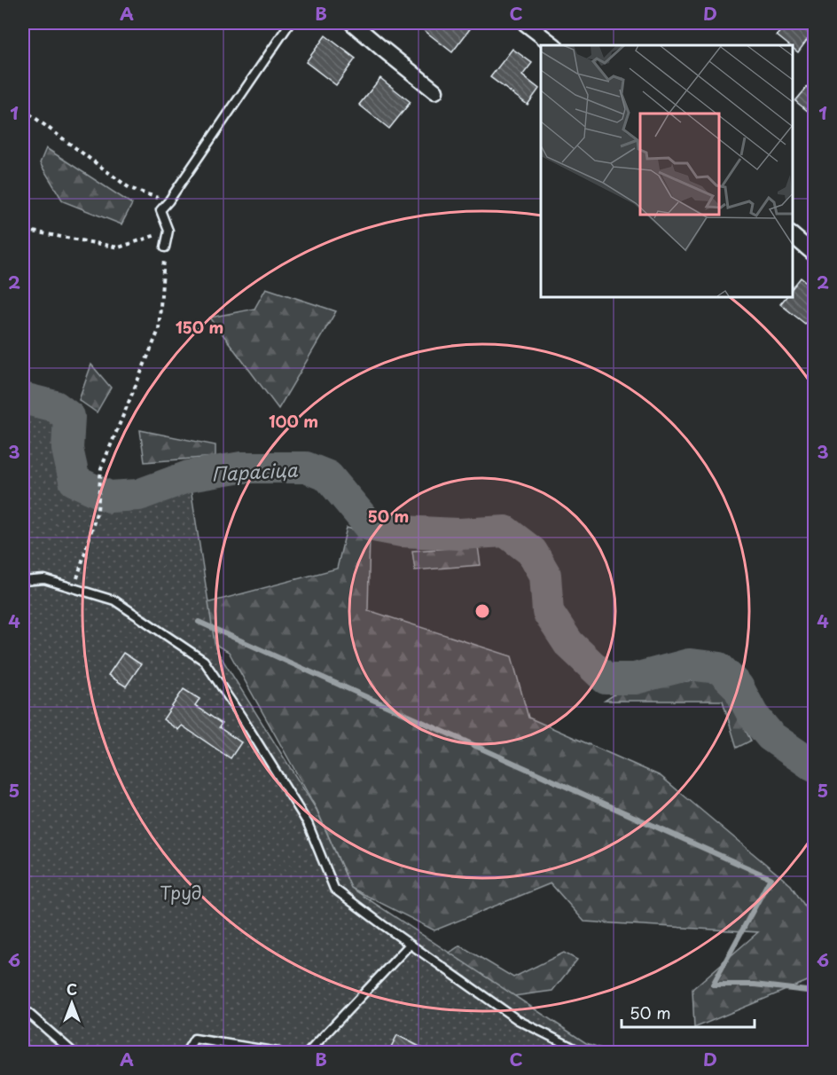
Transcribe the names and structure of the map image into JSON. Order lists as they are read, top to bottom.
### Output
{
  "water": ["Парасіца"],
  "parks": ["Труд"],
  "scale_bar": "50 m",
  "north": "top",
  "grid": {
    "columns": [
      "A",
      "B",
      "C",
      "D"
    ],
    "rows": [
      "1",
      "2",
      "3",
      "4",
      "5",
      "6"
    ]
  },
  "rings": ["150 m", "100 m", "50 m"]
}
